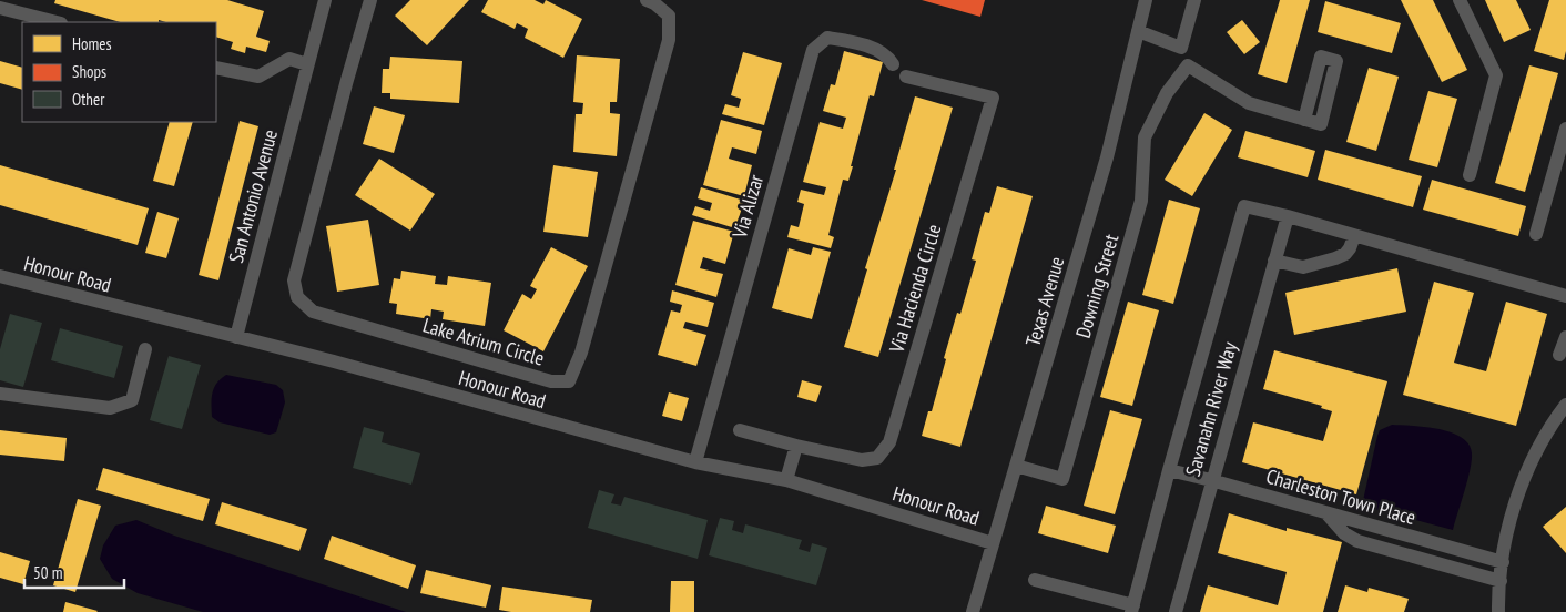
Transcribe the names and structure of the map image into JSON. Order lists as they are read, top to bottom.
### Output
{
  "streets": {
    "street": [
      "San Antonio Avenue",
      "Via Alizar",
      "Honour Road",
      "Downing Street",
      "Via Hacienda Circle",
      "Texas Avenue",
      "Lake Atrium Circle",
      "Savanahn River Way",
      "Charleston Town Place"
    ]
  },
  "crossings": [
    ["San Antonio Avenue", "Honour Road"],
    ["Via Alizar", "Honour Road"],
    ["Honour Road", "Texas Avenue"],
    ["Downing Street", "Texas Avenue"],
    ["Savanahn River Way", "Charleston Town Place"]
  ],
  "legend": ["Homes", "Shops", "Other"],
  "scale_bar": "50 m"
}
